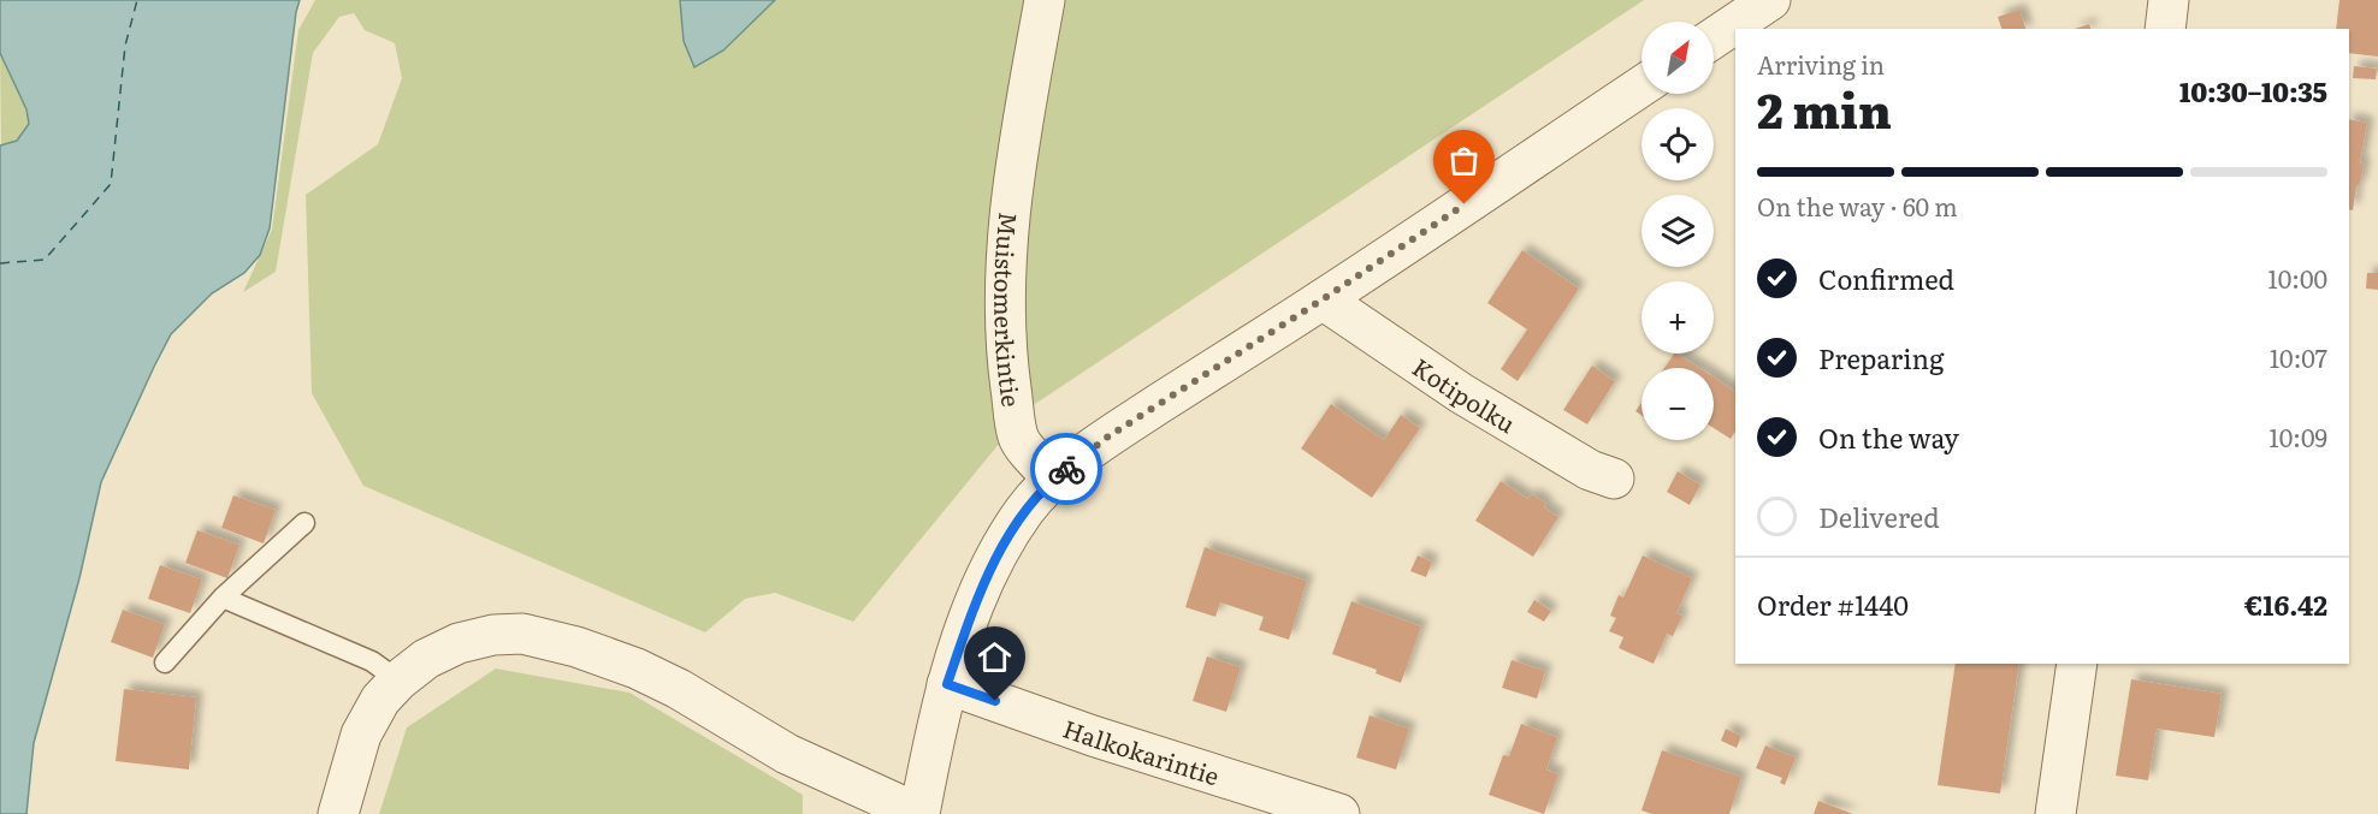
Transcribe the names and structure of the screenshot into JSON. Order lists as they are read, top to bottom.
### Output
{
  "streets": {
    "street": ["Muistomerkintie", "Kotipolku", "Halkokarintie"]
  },
  "north": "top right",
  "page": {
    "map_buttons": ["+", "−"],
    "heading": ["2 min", "Arriving in", "10:30–10:35"],
    "panel": ["Order #1440", "€16.42"],
    "bar": "On the way · 60 m",
    "list": [
      ["Confirmed", "10:00"],
      ["Preparing", "10:07"],
      ["On the way", "10:09"],
      "Delivered"
    ]
  }
}
